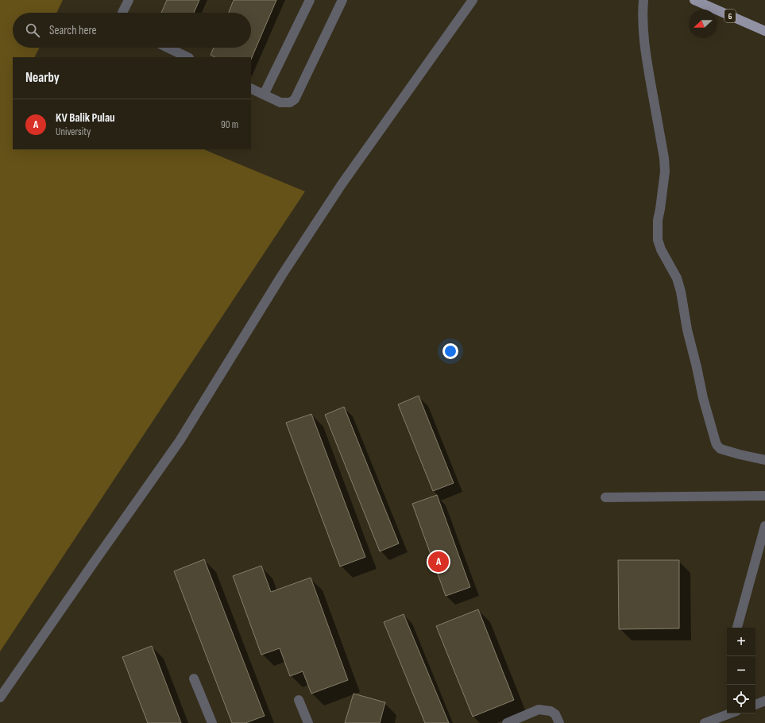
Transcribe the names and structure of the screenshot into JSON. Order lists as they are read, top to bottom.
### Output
{
  "streets": {
    "main road": ["6"]
  },
  "north": "left",
  "page": {
    "search": "Search here",
    "heading": "Nearby",
    "list": [
      {
        "mark": "A",
        "name": "KV Balik Pulau",
        "note": "University",
        "value": "90 m"
      }
    ],
    "pins": "A",
    "map_buttons": ["+", "−"]
  }
}
